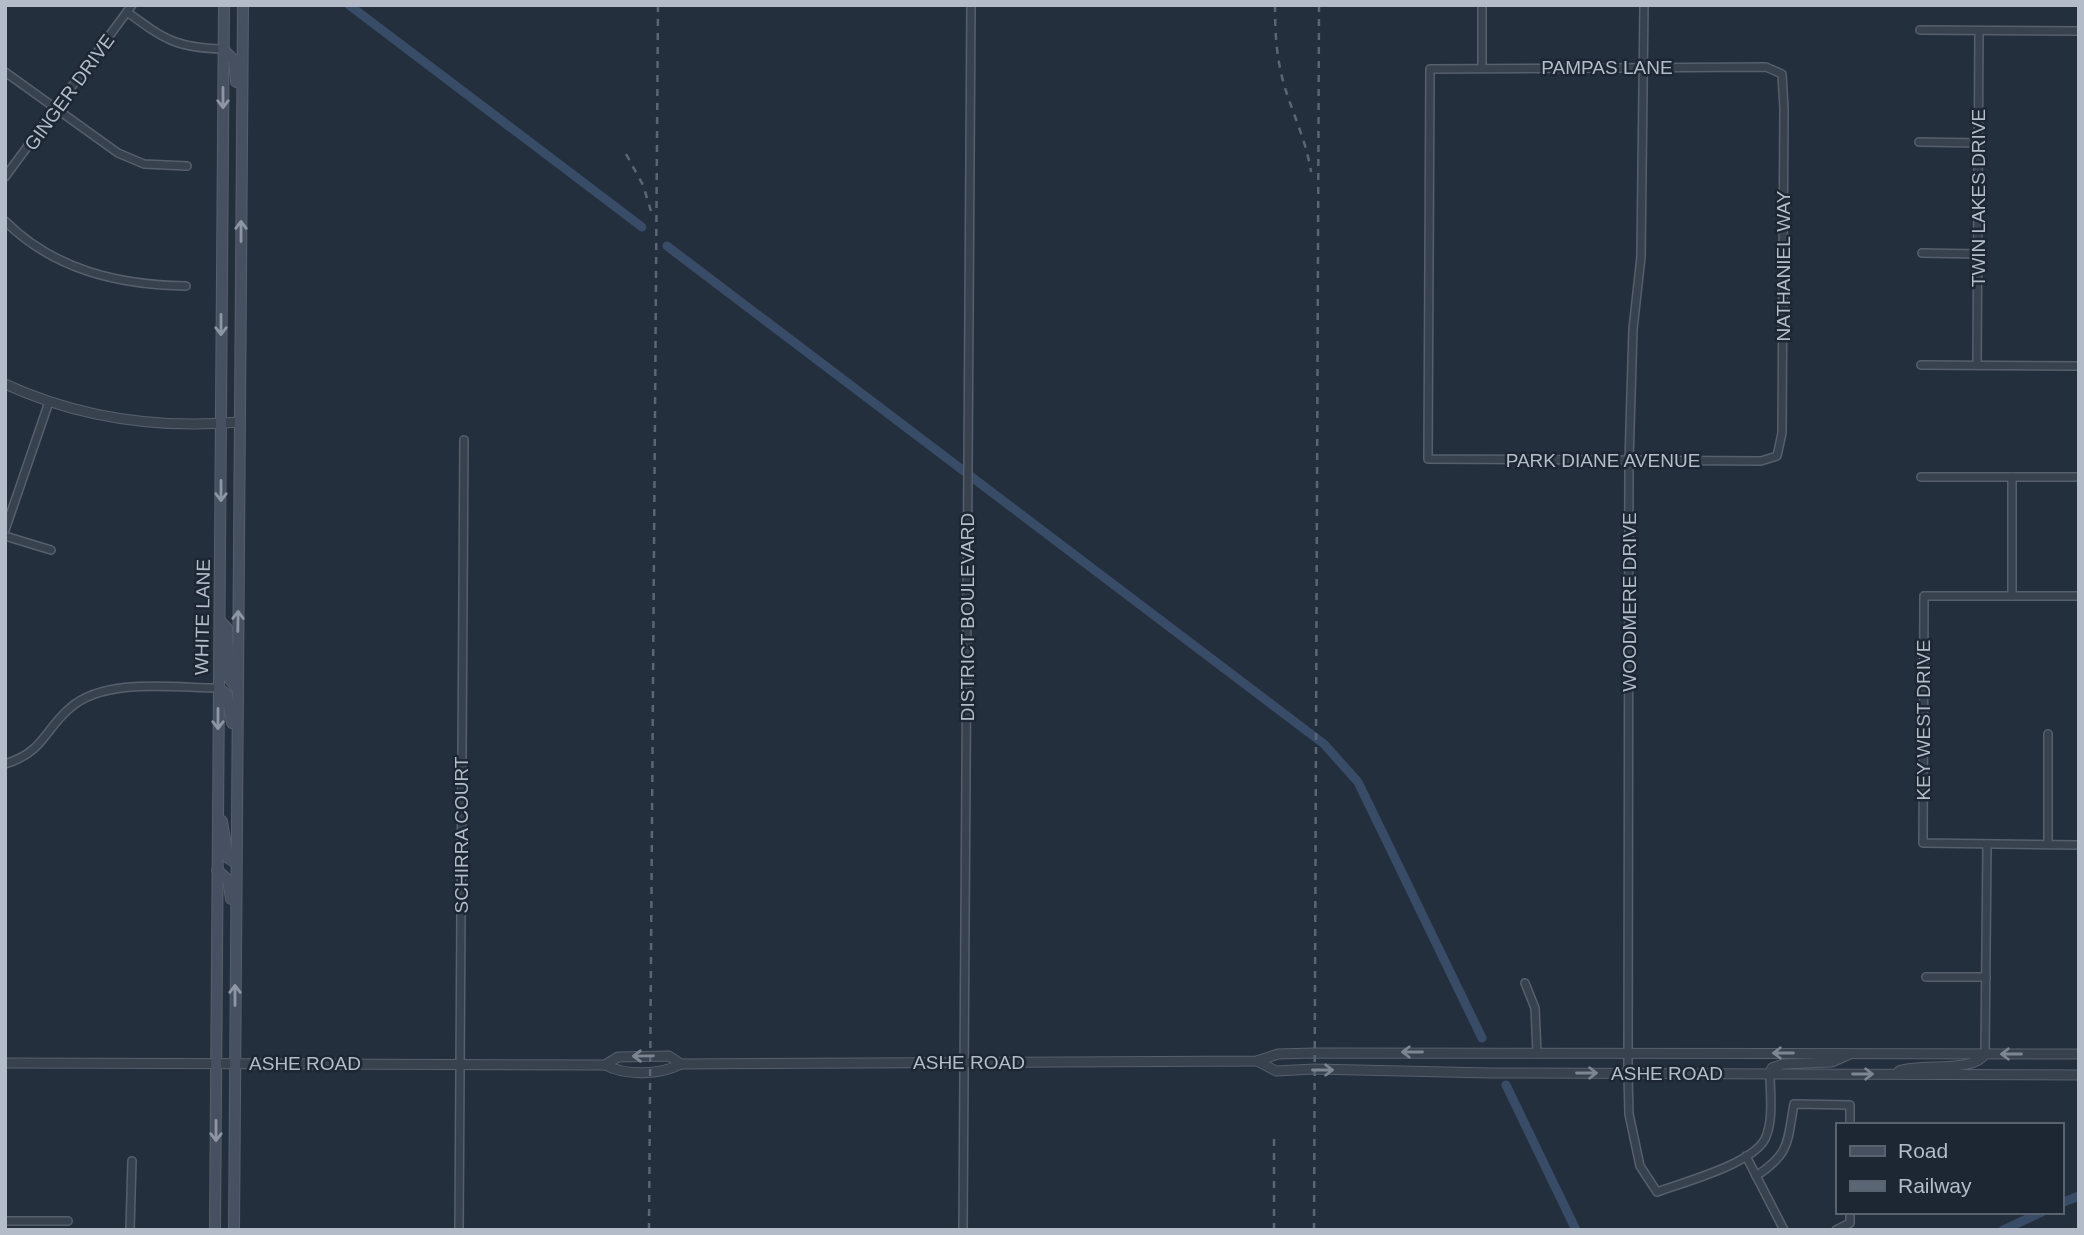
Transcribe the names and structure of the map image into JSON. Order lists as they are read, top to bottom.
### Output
{
  "streets": {
    "main road": ["WHITE LANE"],
    "street": [
      "PAMPAS LANE",
      "GINGER DRIVE",
      "TWIN LAKES DRIVE",
      "NATHANIEL WAY",
      "PARK DIANE AVENUE",
      "WOODMERE DRIVE",
      "DISTRICT BOULEVARD",
      "KEY WEST DRIVE",
      "SCHIRRA COURT",
      "ASHE ROAD"
    ]
  },
  "crossings": [
    ["PAMPAS LANE", "NATHANIEL WAY"],
    ["PAMPAS LANE", "PARK DIANE AVENUE"],
    ["PAMPAS LANE", "WOODMERE DRIVE"],
    ["NATHANIEL WAY", "PARK DIANE AVENUE"],
    ["PARK DIANE AVENUE", "WOODMERE DRIVE"],
    ["WOODMERE DRIVE", "ASHE ROAD"],
    ["WHITE LANE", "ASHE ROAD"],
    ["DISTRICT BOULEVARD", "ASHE ROAD"],
    ["SCHIRRA COURT", "ASHE ROAD"]
  ],
  "legend": ["Road", "Railway"]
}
